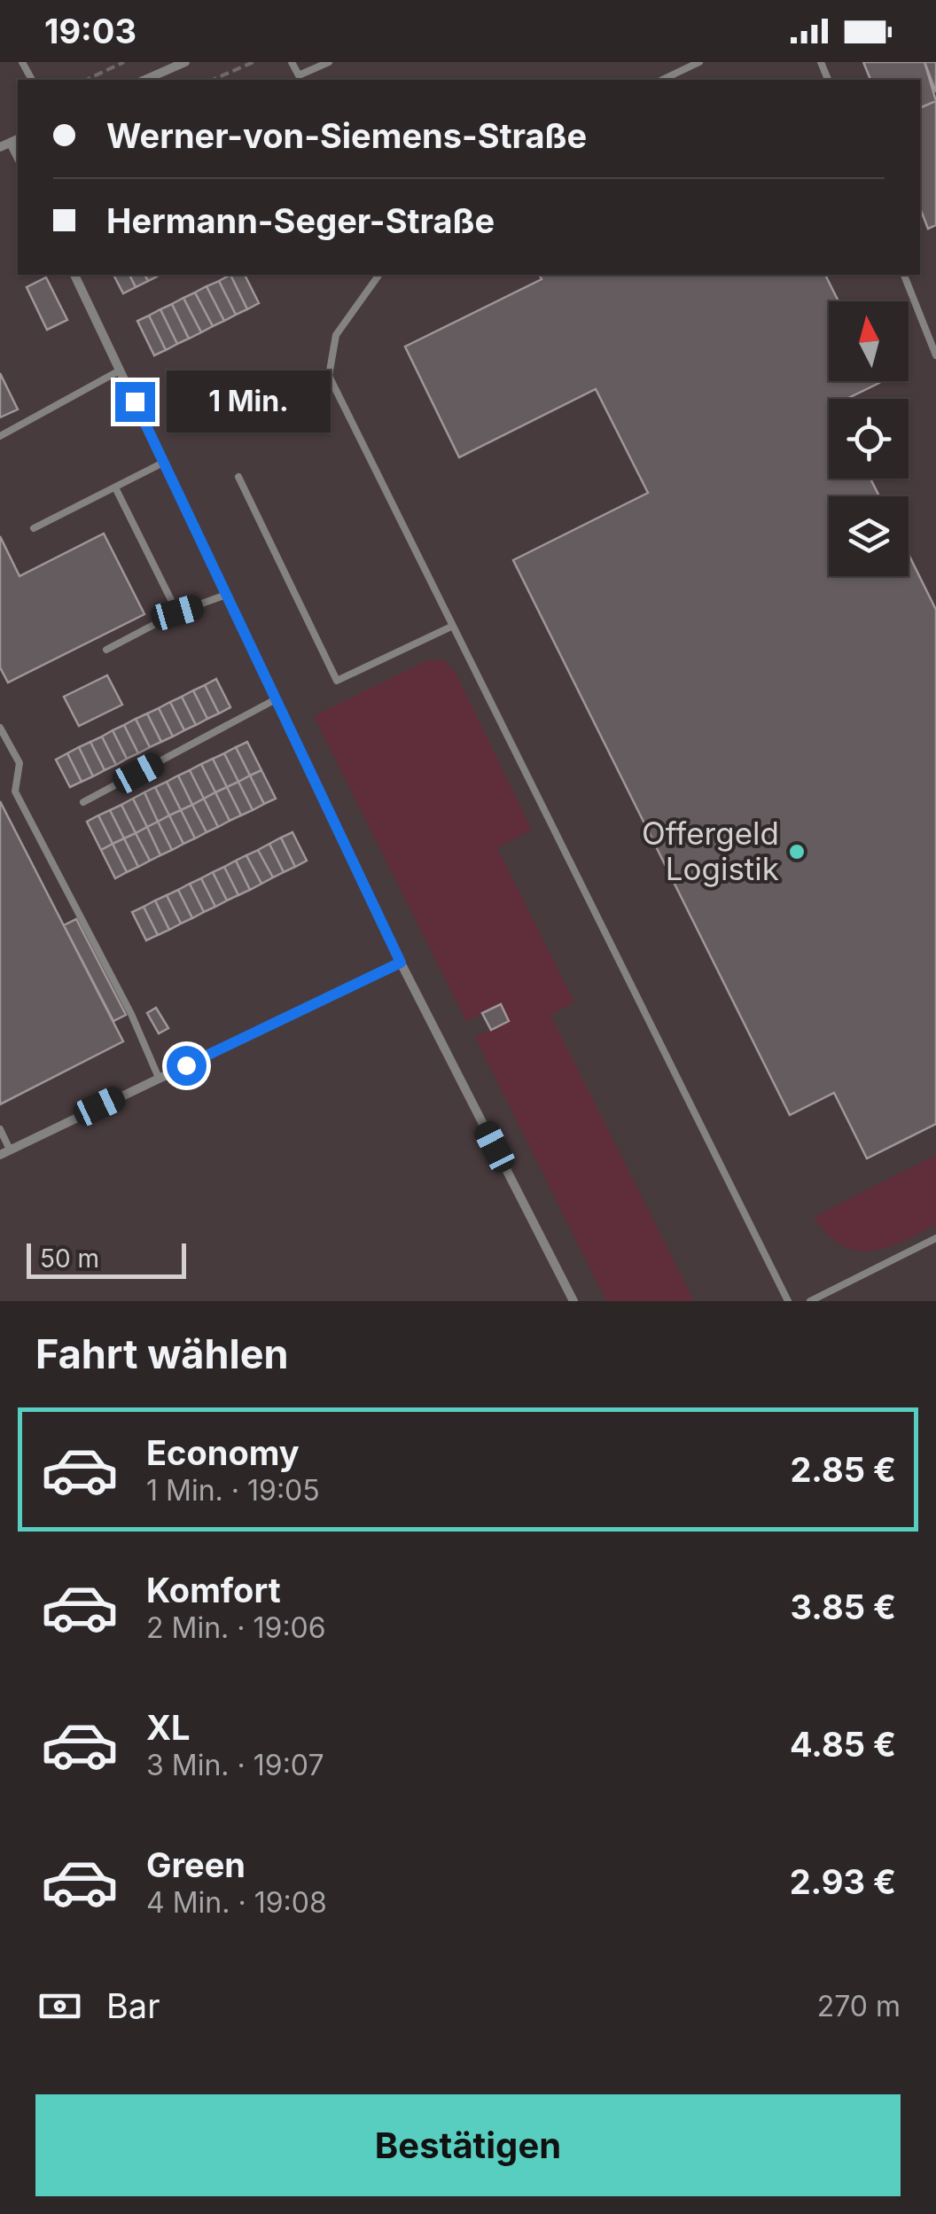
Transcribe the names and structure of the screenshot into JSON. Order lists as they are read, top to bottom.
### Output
{
  "places": ["Offergeld Logistik"],
  "scale_bar": "50 m",
  "north": "top",
  "page": {
    "status": "19:03",
    "banner": ["Werner-von-Siemens-Straße", "Hermann-Seger-Straße"],
    "bubble": "1 Min.",
    "scale": "50 m",
    "heading": "Fahrt wählen",
    "list": [
      {
        "name": "Economy",
        "note": "1 Min. · 19:05",
        "value": "2.85 €"
      },
      {
        "name": "Komfort",
        "note": "2 Min. · 19:06",
        "value": "3.85 €"
      },
      {
        "name": "XL",
        "note": "3 Min. · 19:07",
        "value": "4.85 €"
      },
      {
        "name": "Green",
        "note": "4 Min. · 19:08",
        "value": "2.93 €"
      }
    ],
    "pay": ["Bar", "270 m"],
    "buttons": "Bestätigen"
  }
}
